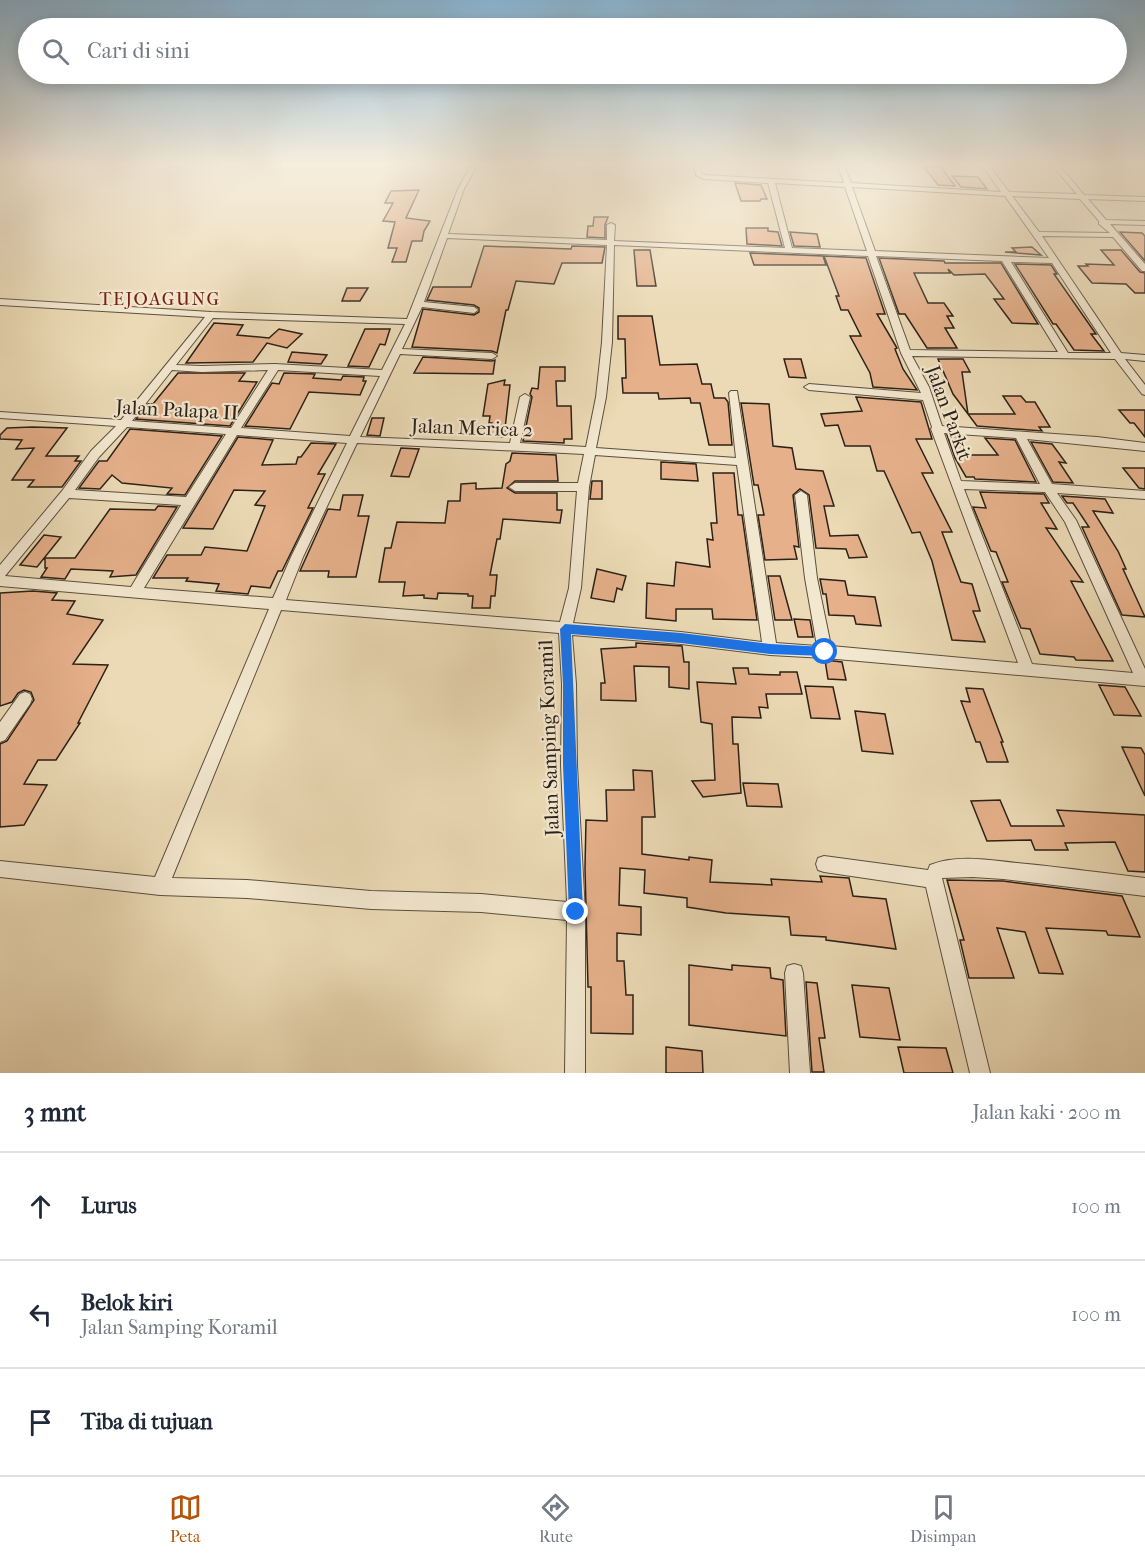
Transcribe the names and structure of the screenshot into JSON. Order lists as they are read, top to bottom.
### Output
{
  "streets": {
    "street": [
      "Jalan Palapa II",
      "Jalan Parkit",
      "Jalan Merica 2",
      "Jalan Samping Koramil"
    ]
  },
  "crossings": [
    ["Jalan Palapa II", "Jalan Merica 2"],
    ["Jalan Merica 2", "Jalan Samping Koramil"]
  ],
  "districts": ["TEJOAGUNG"],
  "page": {
    "search": "Cari di sini",
    "heading": ["3 mnt", "Jalan kaki · 200 m"],
    "list": [
      ["Lurus", "100 m"],
      ["Belok kiri", "Jalan Samping Koramil", "100 m"],
      "Tiba di tujuan"
    ],
    "nav": ["Peta", "Rute", "Disimpan"]
  }
}
